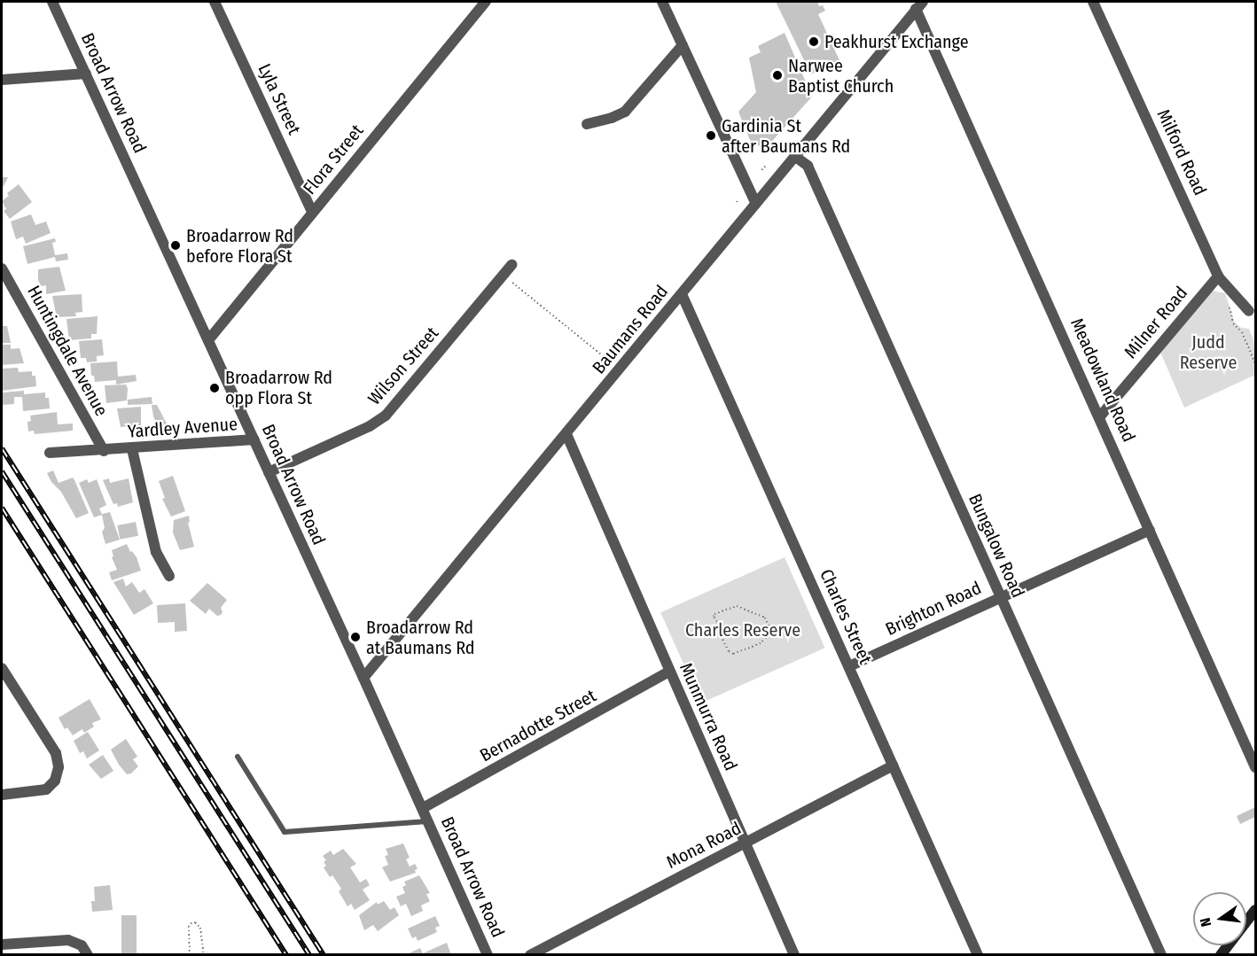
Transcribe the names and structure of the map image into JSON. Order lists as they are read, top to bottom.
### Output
{
  "streets": {
    "street": [
      "Broad Arrow Road",
      "Lyla Street",
      "Milford Road",
      "Flora Street",
      "Milner Road",
      "Baumans Road",
      "Huntingdale Avenue",
      "Wilson Street",
      "Meadowland Road",
      "Yardley Avenue",
      "Bungalow Road",
      "Brighton Road",
      "Charles Street",
      "Munmurra Road",
      "Bernadotte Street",
      "Mona Road"
    ]
  },
  "crossings": [
    ["Broad Arrow Road", "Flora Street"],
    ["Broad Arrow Road", "Baumans Road"],
    ["Broad Arrow Road", "Wilson Street"],
    ["Broad Arrow Road", "Yardley Avenue"],
    ["Broad Arrow Road", "Bernadotte Street"],
    ["Lyla Street", "Flora Street"],
    ["Milford Road", "Milner Road"],
    ["Milner Road", "Meadowland Road"],
    ["Baumans Road", "Meadowland Road"],
    ["Baumans Road", "Bungalow Road"],
    ["Baumans Road", "Charles Street"],
    ["Baumans Road", "Munmurra Road"],
    ["Huntingdale Avenue", "Yardley Avenue"],
    ["Meadowland Road", "Brighton Road"],
    ["Bungalow Road", "Brighton Road"],
    ["Brighton Road", "Charles Street"],
    ["Charles Street", "Mona Road"],
    ["Munmurra Road", "Bernadotte Street"],
    ["Munmurra Road", "Mona Road"]
  ],
  "parks": ["Judd Reserve", "Charles Reserve"],
  "places": [
    "Peakhurst Exchange",
    "Narwee Baptist Church",
    "Gardinia St after Baumans Rd",
    "Broadarrow Rd before Flora St",
    "Broadarrow Rd opp Flora St",
    "Broadarrow Rd at Baumans Rd"
  ],
  "north": "left"
}
